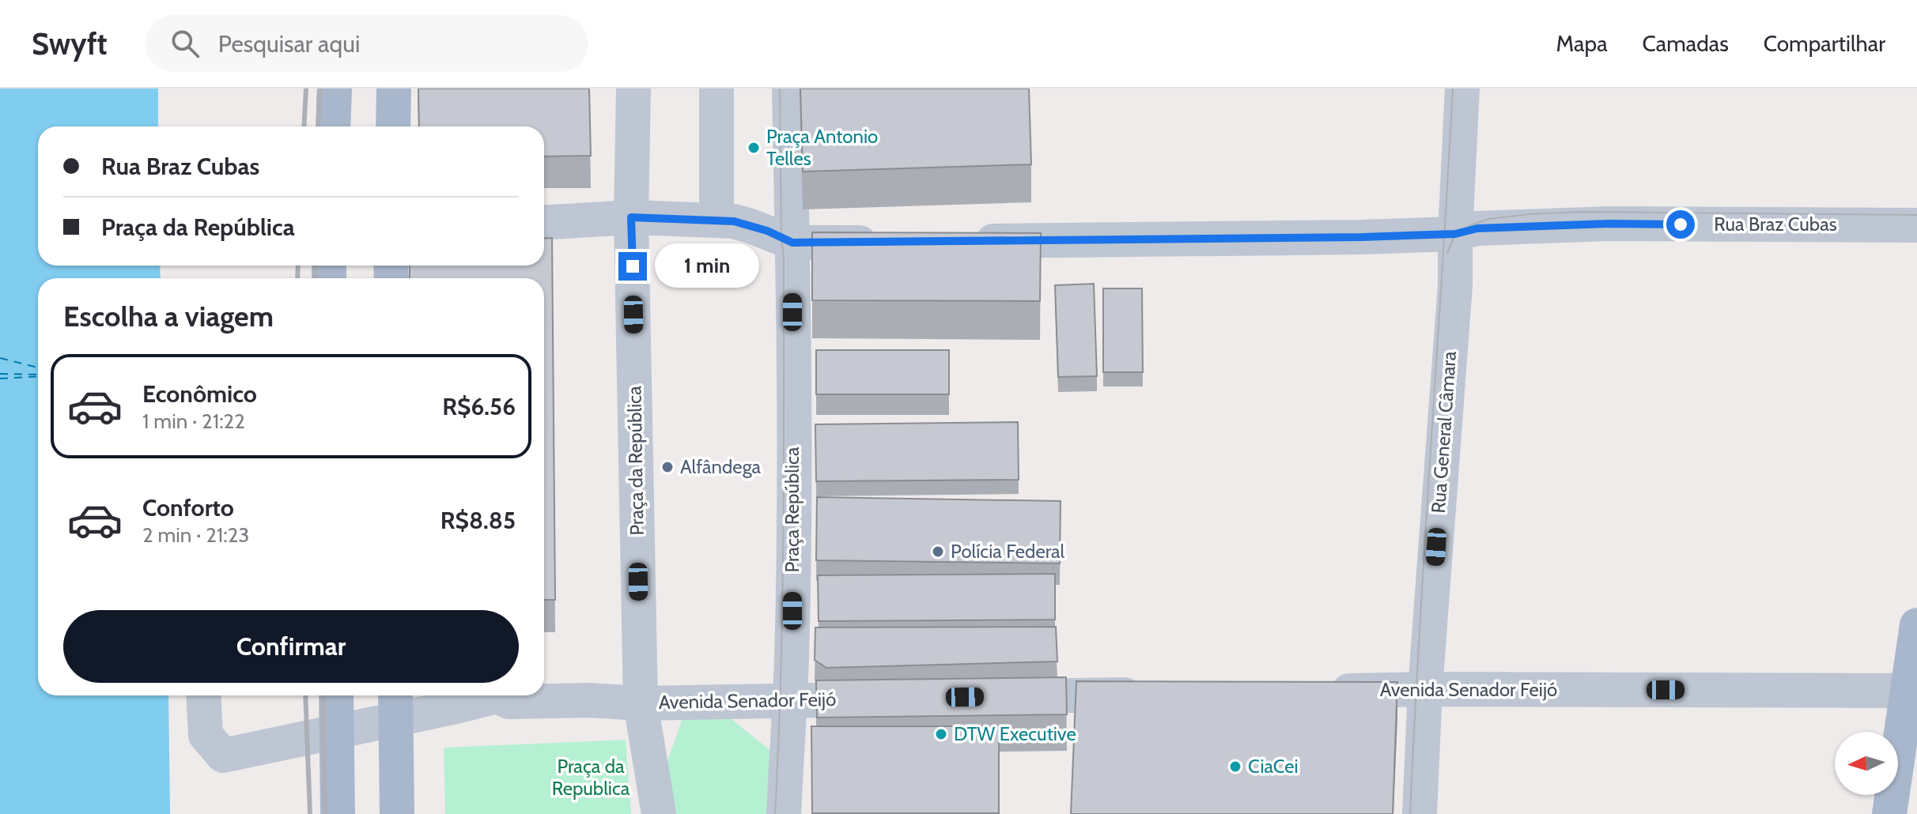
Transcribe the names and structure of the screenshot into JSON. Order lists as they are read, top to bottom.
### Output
{
  "streets": {
    "street": [
      "Rua Braz Cubas",
      "Rua General Câmara",
      "Praça da República",
      "Praça República",
      "Avenida Senador Feijó"
    ]
  },
  "crossings": [
    ["Rua Braz Cubas", "Rua General Câmara"],
    ["Rua General Câmara", "Avenida Senador Feijó"],
    ["Praça da República", "Avenida Senador Feijó"],
    ["Praça República", "Avenida Senador Feijó"]
  ],
  "parks": ["Praça da Republica"],
  "places": [
    "Praça Antonio Telles",
    "Alfândega",
    "Polícia Federal",
    "DTW Executive",
    "CiaCei"
  ],
  "north": "left",
  "page": {
    "header": "Swyft",
    "search": "Pesquisar aqui",
    "nav": ["Mapa", "Camadas", "Compartilhar"],
    "banner": ["Rua Braz Cubas", "Praça da República"],
    "bubble": "1 min",
    "heading": "Escolha a viagem",
    "list": [
      {
        "name": "Econômico",
        "note": "1 min · 21:22",
        "value": "R$6.56"
      },
      {
        "name": "Conforto",
        "note": "2 min · 21:23",
        "value": "R$8.85"
      }
    ],
    "buttons": "Confirmar"
  }
}
